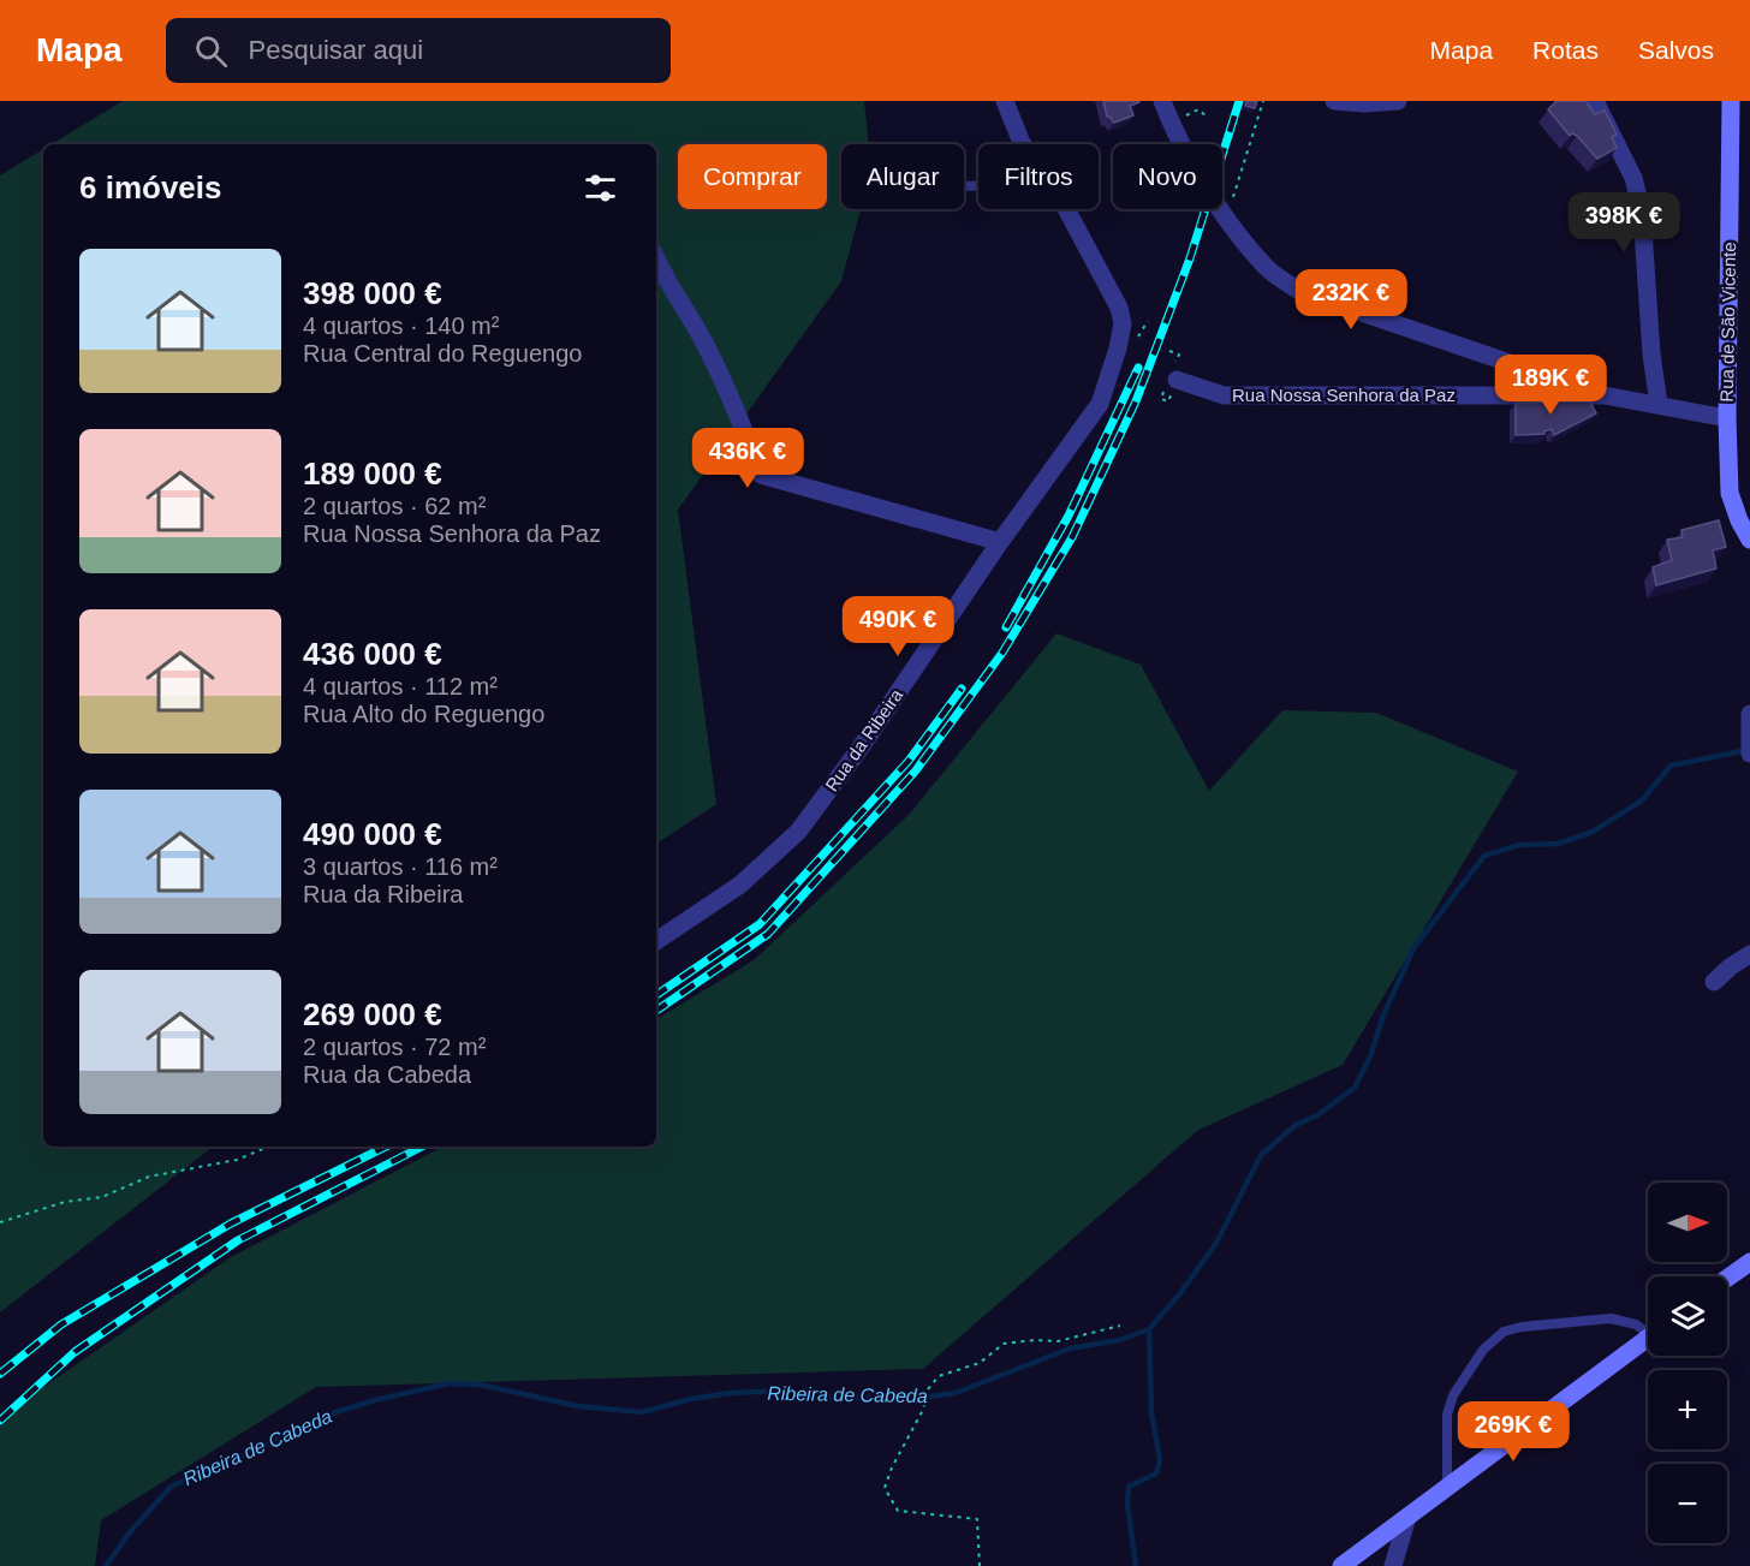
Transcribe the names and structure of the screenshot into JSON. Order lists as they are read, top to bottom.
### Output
{
  "streets": {
    "main road": ["Rua de São Vicente"],
    "street": ["Rua Nossa Senhora da Paz", "Rua da Ribeira"]
  },
  "crossings": [
    ["Rua de São Vicente", "Rua Nossa Senhora da Paz"]
  ],
  "water": ["Ribeira de Cabeda"],
  "north": "right",
  "page": {
    "header": "Mapa",
    "search": "Pesquisar aqui",
    "nav": ["Mapa", "Rotas", "Salvos"],
    "chip": [
      "Comprar",
      "Alugar",
      "Filtros",
      "Novo"
    ],
    "heading": "6 imóveis",
    "price": [
      "398K €",
      "232K €",
      "189K €",
      "436K €",
      "490K €",
      "269K €"
    ],
    "list": [
      {
        "name": "398 000 €",
        "note": "4 quartos · 140 m² · Rua Central do Reguengo"
      },
      {
        "name": "189 000 €",
        "note": "2 quartos · 62 m² · Rua Nossa Senhora da Paz"
      },
      {
        "name": "436 000 €",
        "note": "4 quartos · 112 m² · Rua Alto do Reguengo"
      },
      {
        "name": "490 000 €",
        "note": "3 quartos · 116 m² · Rua da Ribeira"
      },
      {
        "name": "269 000 €",
        "note": "2 quartos · 72 m² · Rua da Cabeda"
      }
    ],
    "map_buttons": ["+", "−"]
  }
}
